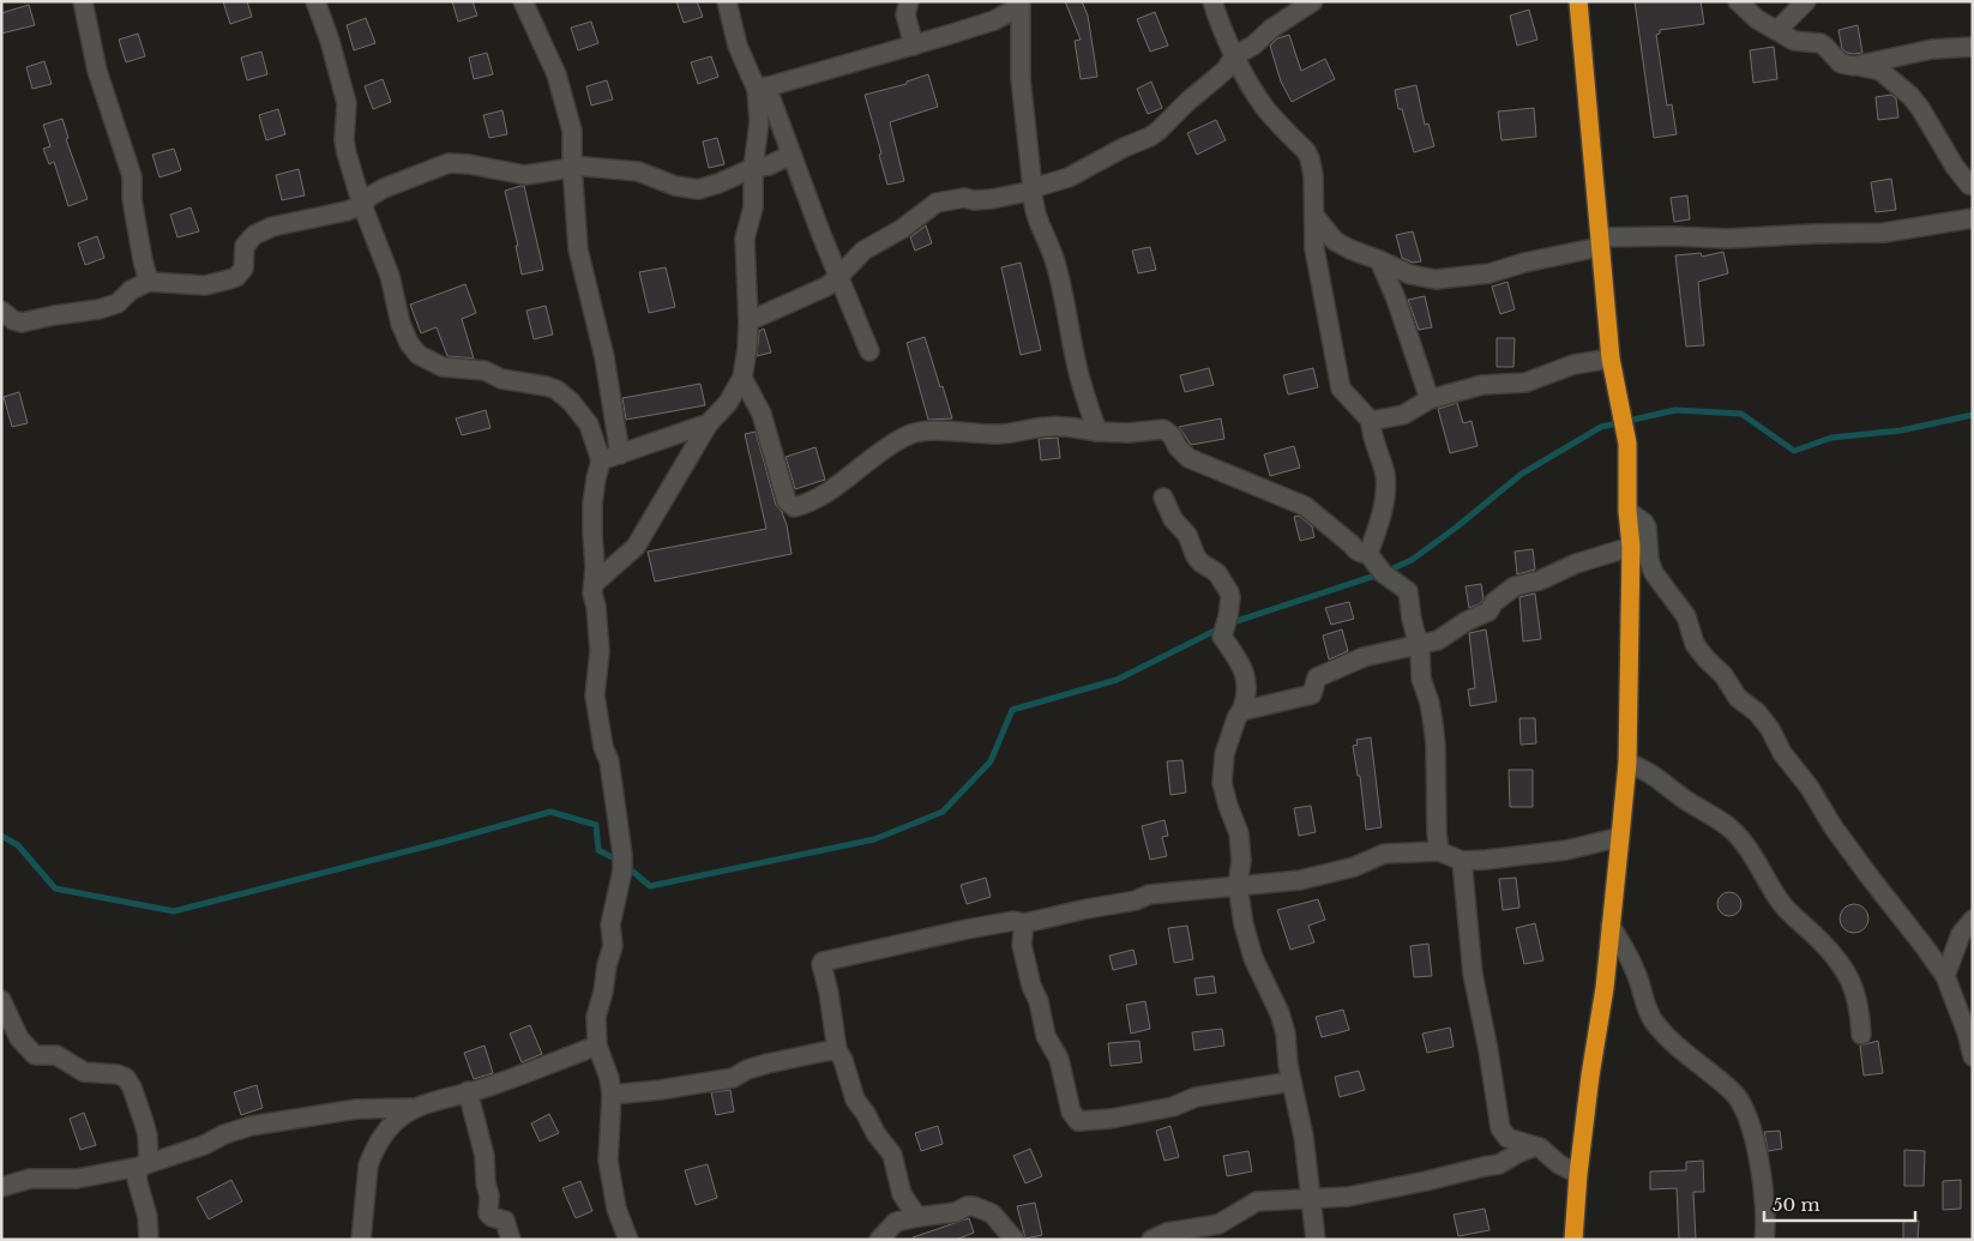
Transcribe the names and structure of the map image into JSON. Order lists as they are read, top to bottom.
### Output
{
  "scale_bar": "50 m"
}
